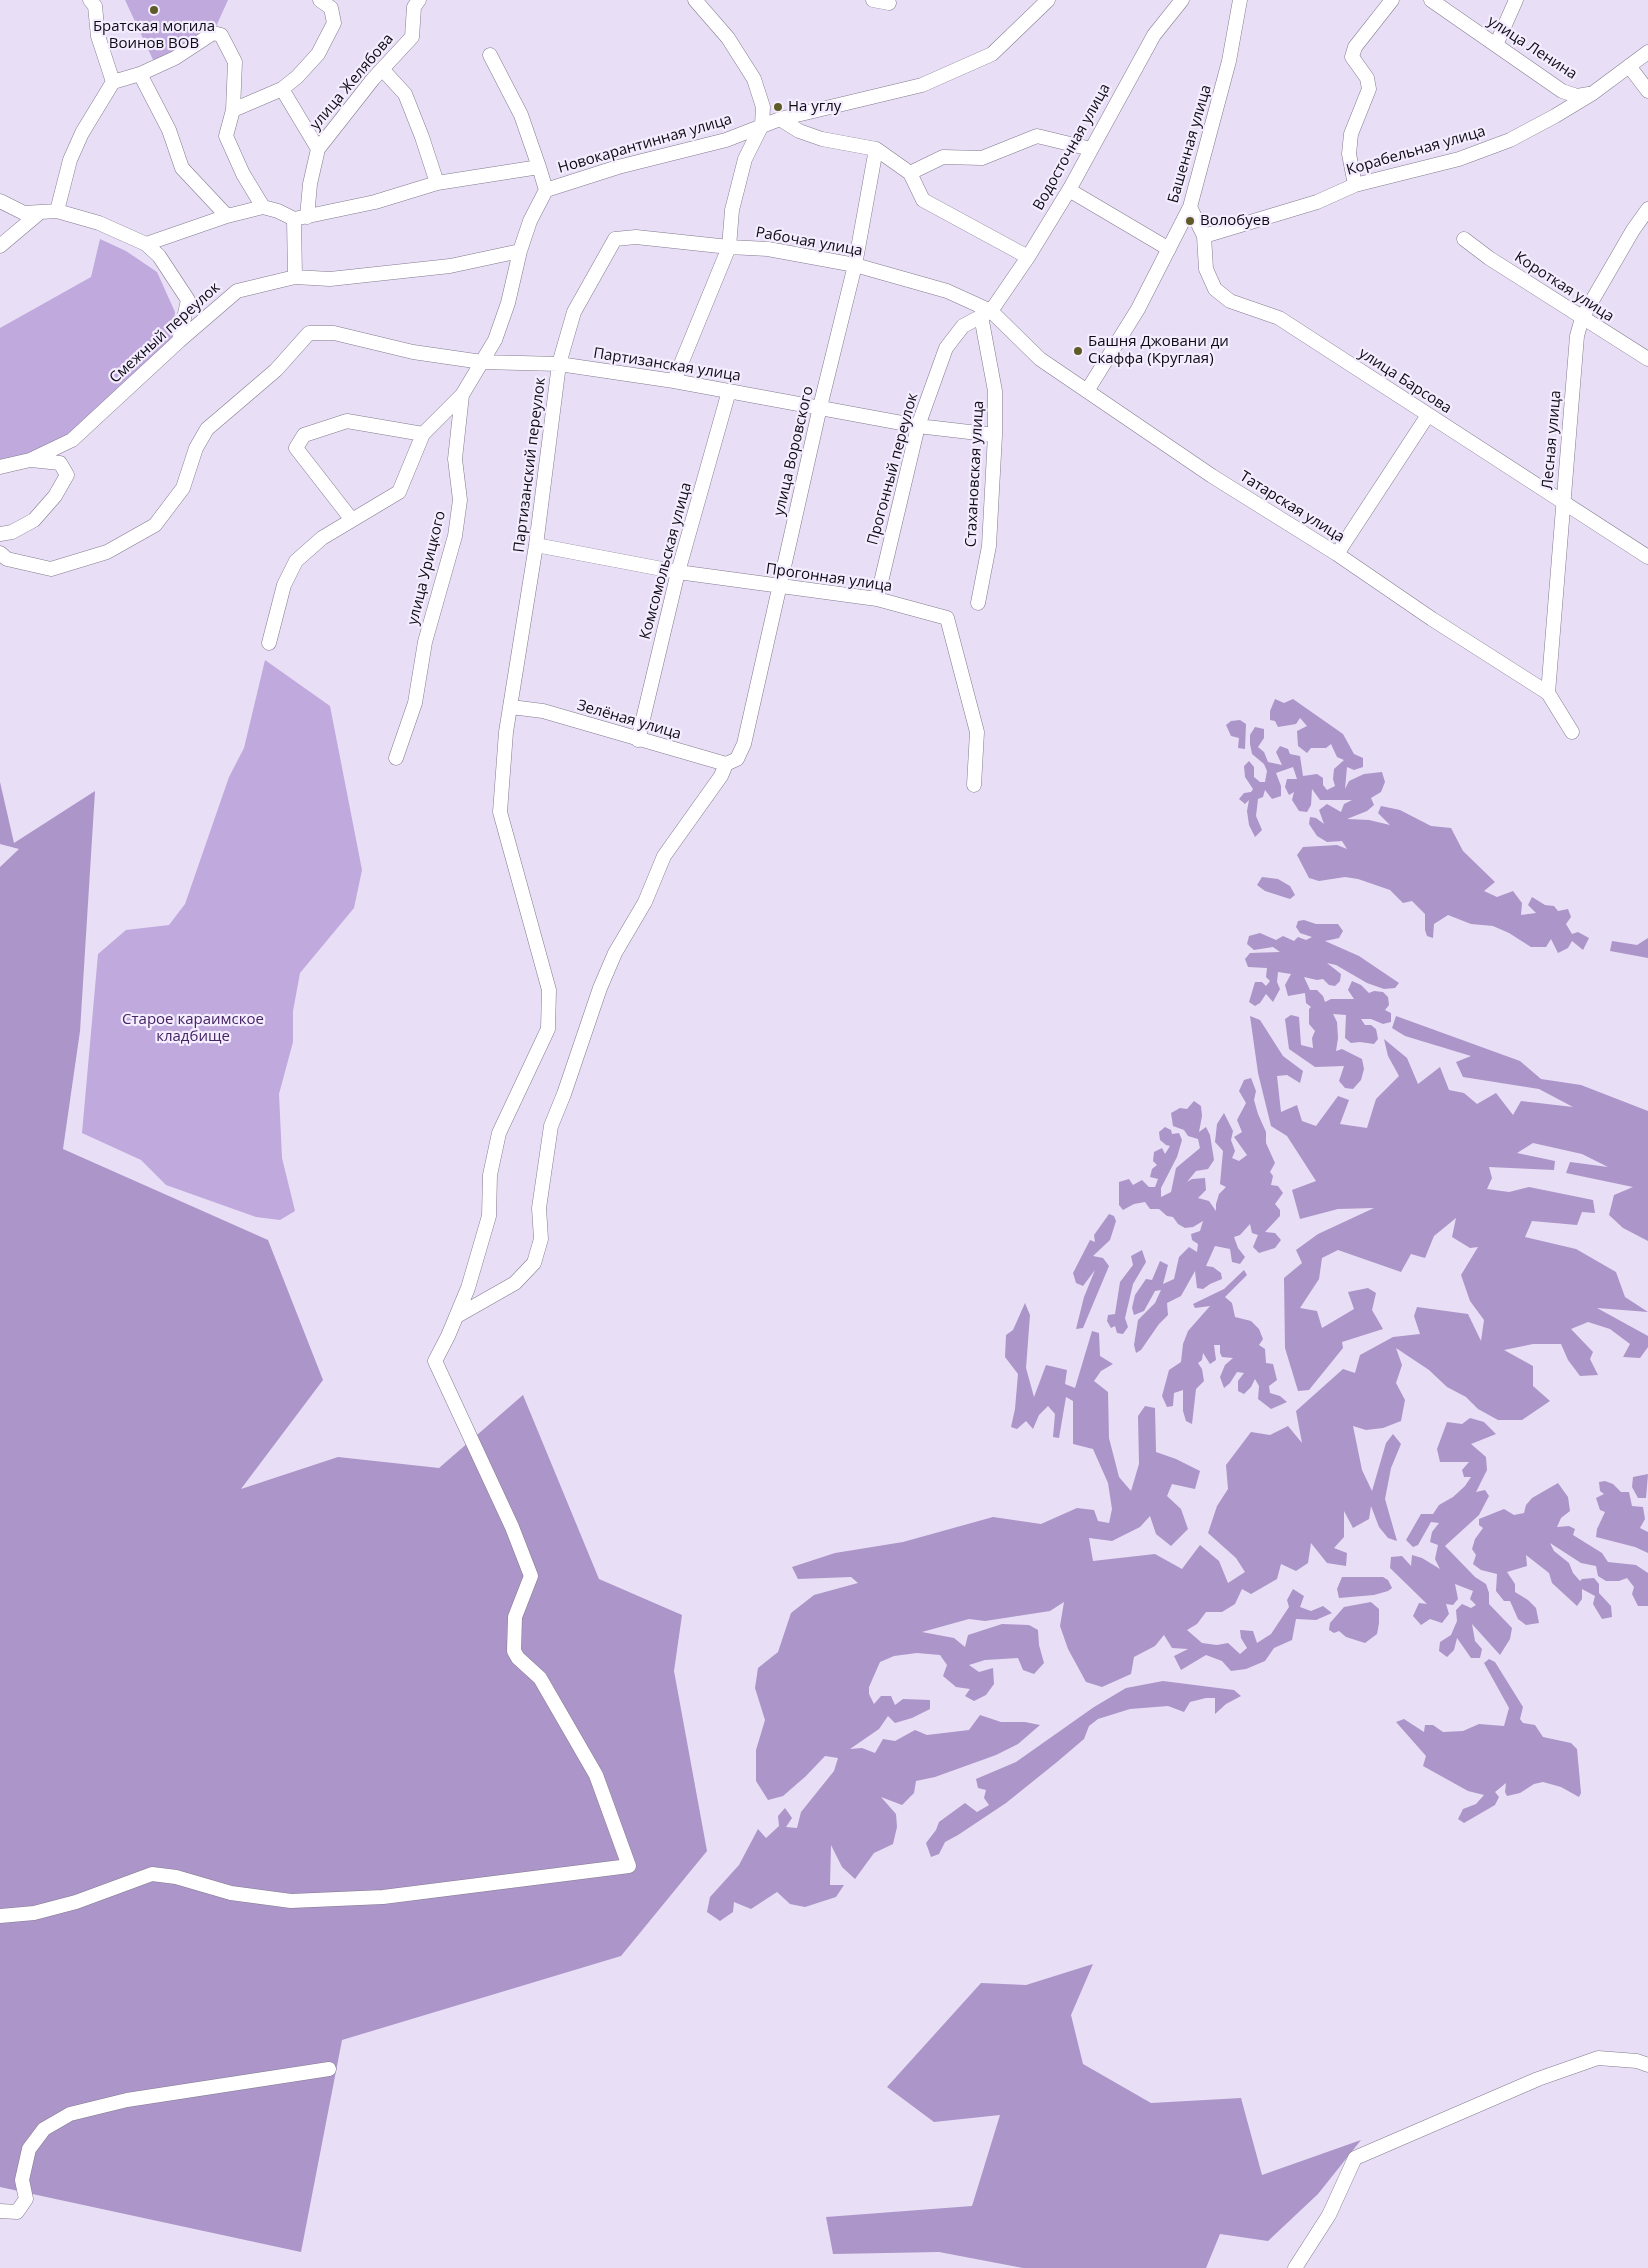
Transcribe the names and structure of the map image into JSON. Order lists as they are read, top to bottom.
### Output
{
  "streets": {
    "street": [
      "улица Ленина",
      "улица Желябова",
      "Новокарантинная улица",
      "Башенная улица",
      "Водосточная улица",
      "Корабельная улица",
      "Рабочая улица",
      "Короткая улица",
      "Смежный переулок",
      "Партизанская улица",
      "улица Барсова",
      "Лесная улица",
      "улица Воровского",
      "Партизанский переулок",
      "Прогонный переулок",
      "Стахановская улица",
      "Татарская улица",
      "Комсомольская улица",
      "улица Урицкого",
      "Прогонная улица",
      "Зелёная улица"
    ]
  },
  "crossings": [
    ["улица Ленина", "Корабельная улица"],
    ["улица Желябова", "Новокарантинная улица"],
    ["Новокарантинная улица", "улица Урицкого"],
    ["Башенная улица", "улица Барсова"],
    ["Башенная улица", "Татарская улица"],
    ["Водосточная улица", "Рабочая улица"],
    ["Водосточная улица", "Прогонный переулок"],
    ["Водосточная улица", "Стахановская улица"],
    ["Водосточная улица", "Татарская улица"],
    ["Корабельная улица", "улица Барсова"],
    ["Рабочая улица", "улица Воровского"],
    ["Рабочая улица", "Партизанский переулок"],
    ["Рабочая улица", "Прогонный переулок"],
    ["Рабочая улица", "Стахановская улица"],
    ["Рабочая улица", "Татарская улица"],
    ["Короткая улица", "Лесная улица"],
    ["Смежный переулок", "улица Урицкого"],
    ["Партизанская улица", "улица Воровского"],
    ["Партизанская улица", "Партизанский переулок"],
    ["Партизанская улица", "Прогонный переулок"],
    ["Партизанская улица", "Стахановская улица"],
    ["Партизанская улица", "Комсомольская улица"],
    ["Партизанская улица", "улица Урицкого"],
    ["улица Барсова", "Лесная улица"],
    ["Лесная улица", "Татарская улица"],
    ["улица Воровского", "Партизанский переулок"],
    ["улица Воровского", "Прогонная улица"],
    ["улица Воровского", "Зелёная улица"],
    ["Партизанский переулок", "Прогонная улица"],
    ["Партизанский переулок", "Зелёная улица"],
    ["Прогонный переулок", "Стахановская улица"],
    ["Прогонный переулок", "Татарская улица"],
    ["Прогонный переулок", "Прогонная улица"],
    ["Стахановская улица", "Татарская улица"],
    ["Комсомольская улица", "Прогонная улица"],
    ["Комсомольская улица", "Зелёная улица"]
  ],
  "parks": ["Старое караимское кладбище"],
  "places": [
    "Братская могила Воинов ВОВ",
    "На углу",
    "Волобуев",
    "Башня Джовани ди Скаффа (Круглая)"
  ]
}
